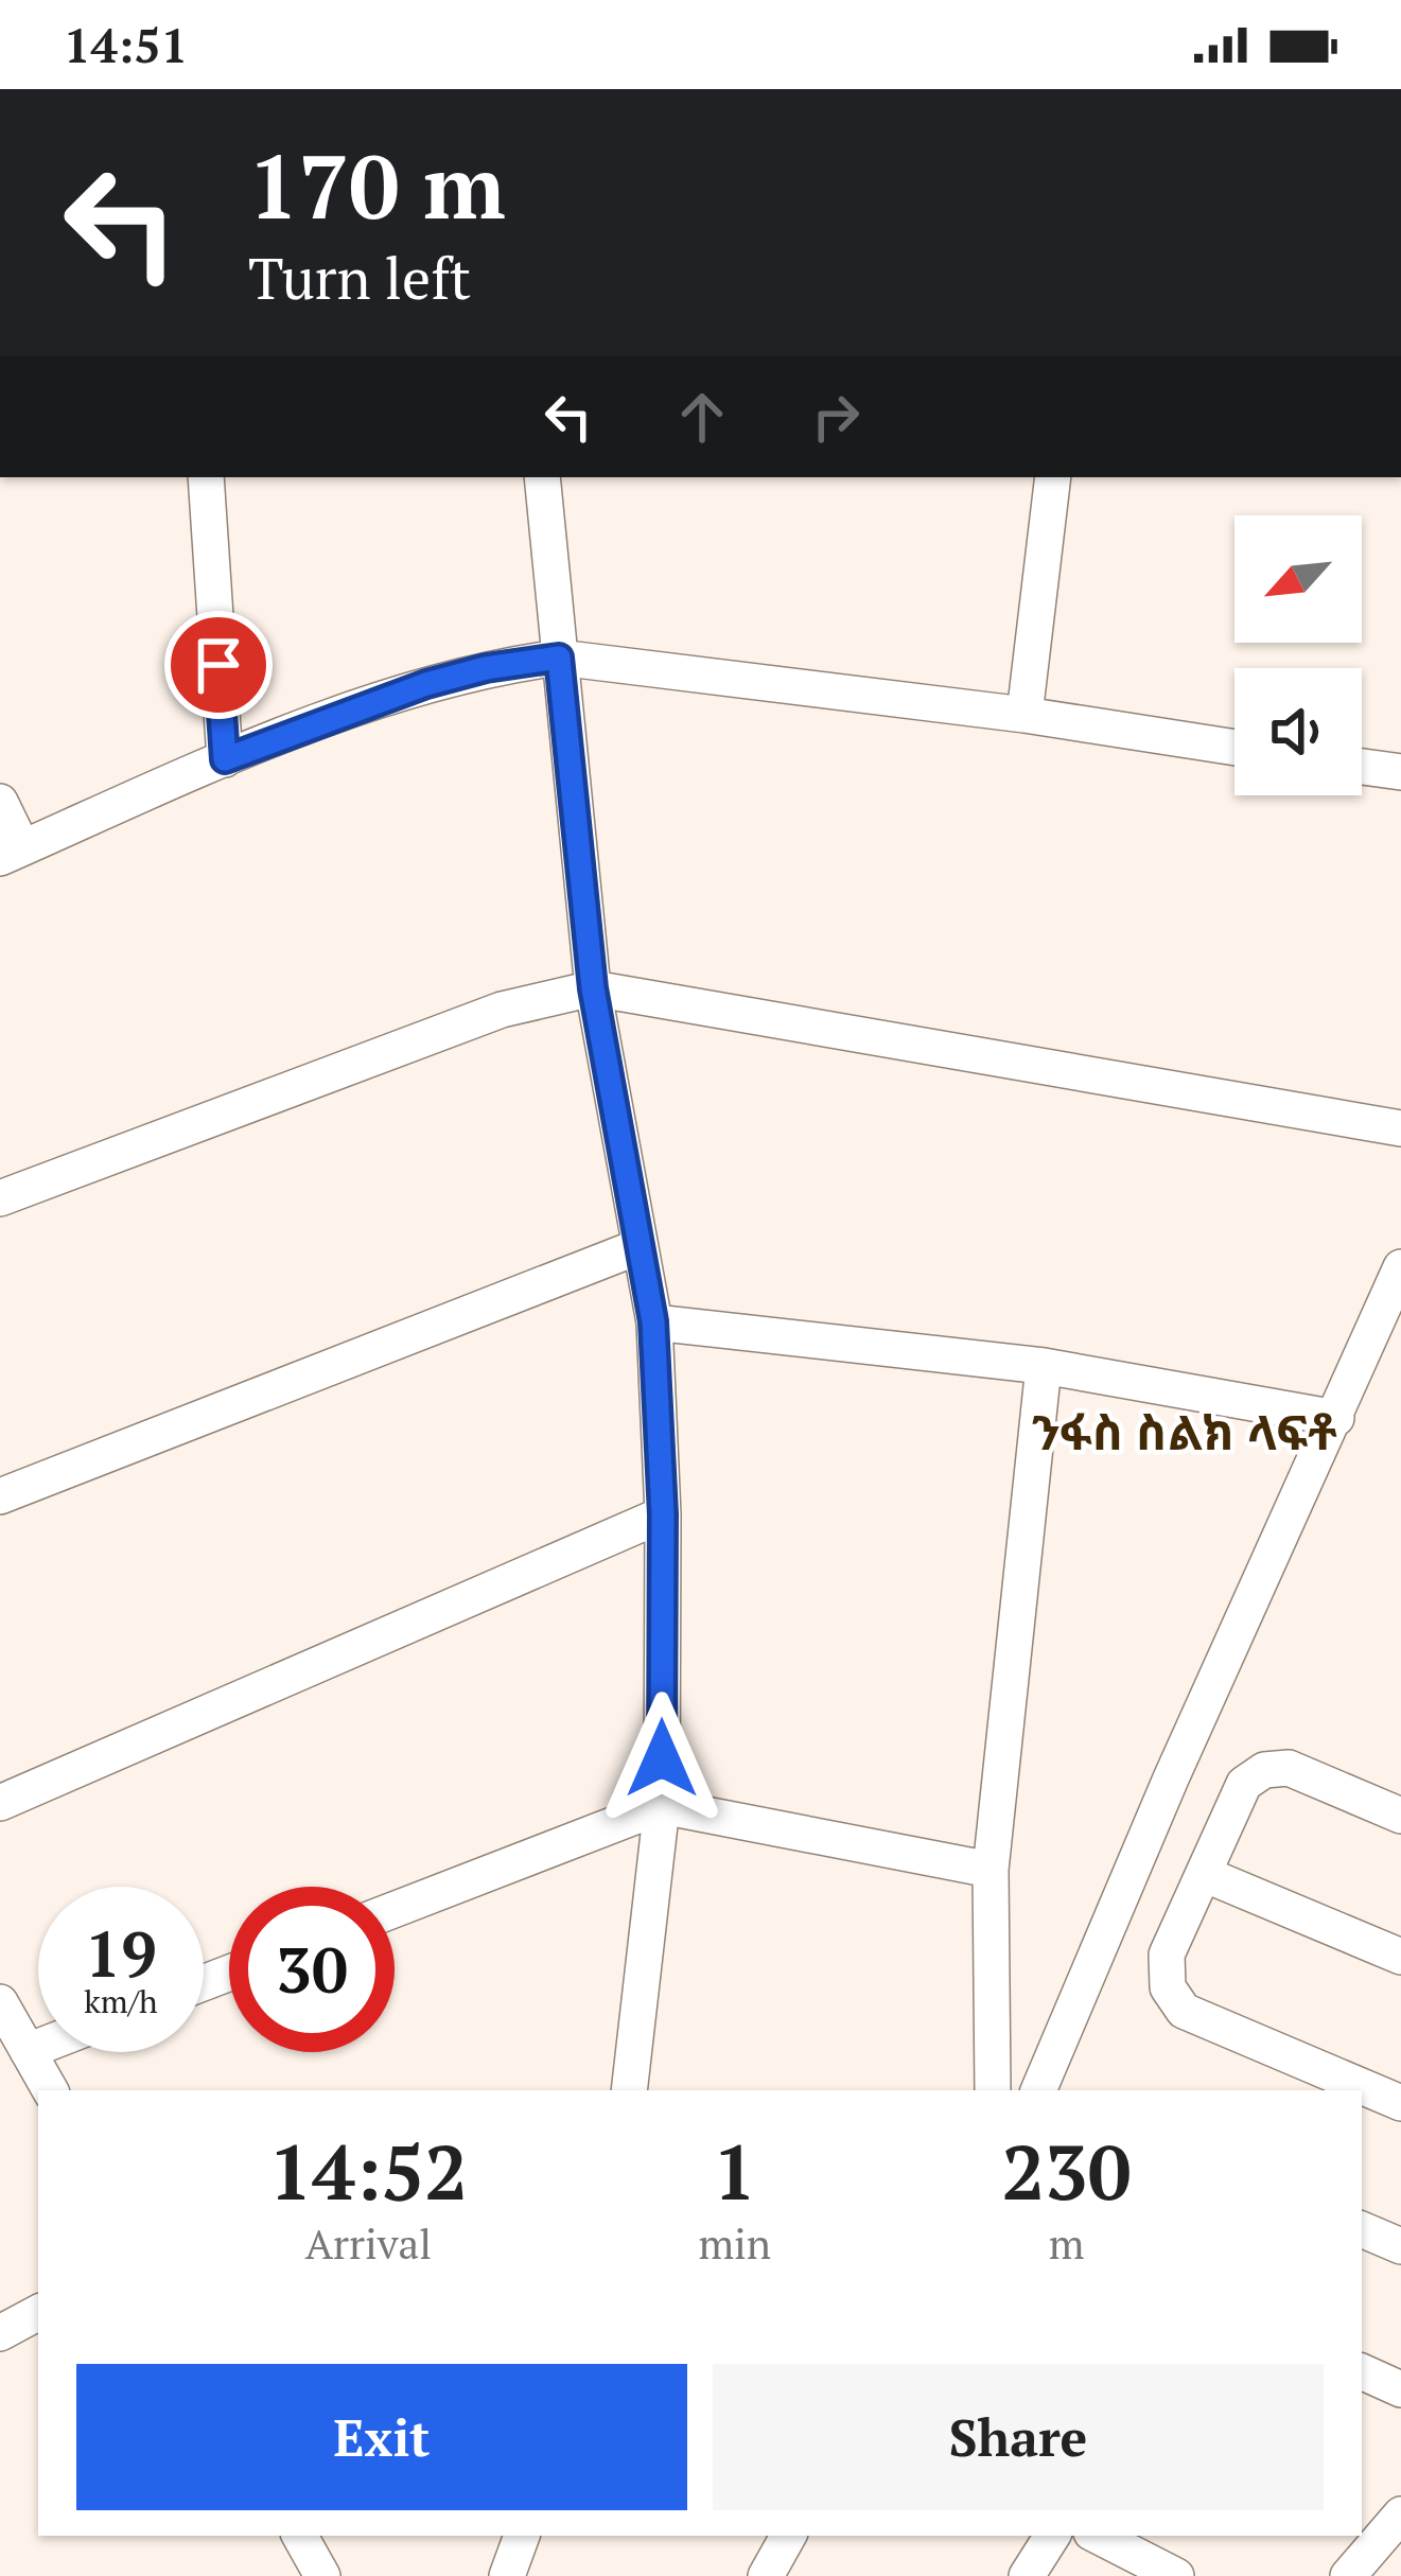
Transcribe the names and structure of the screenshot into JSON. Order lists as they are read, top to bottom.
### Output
{
  "districts": ["ንፋስ ስልክ ላፍቶ"],
  "north": "bottom left",
  "page": {
    "status": "14:51",
    "turn": ["170 m", "Turn left"],
    "speed": "19 km/h",
    "limit": "30",
    "eta": [
      "14:52",
      "Arrival",
      "1",
      "min",
      "230",
      "m"
    ],
    "buttons": ["Exit", "Share"]
  }
}
